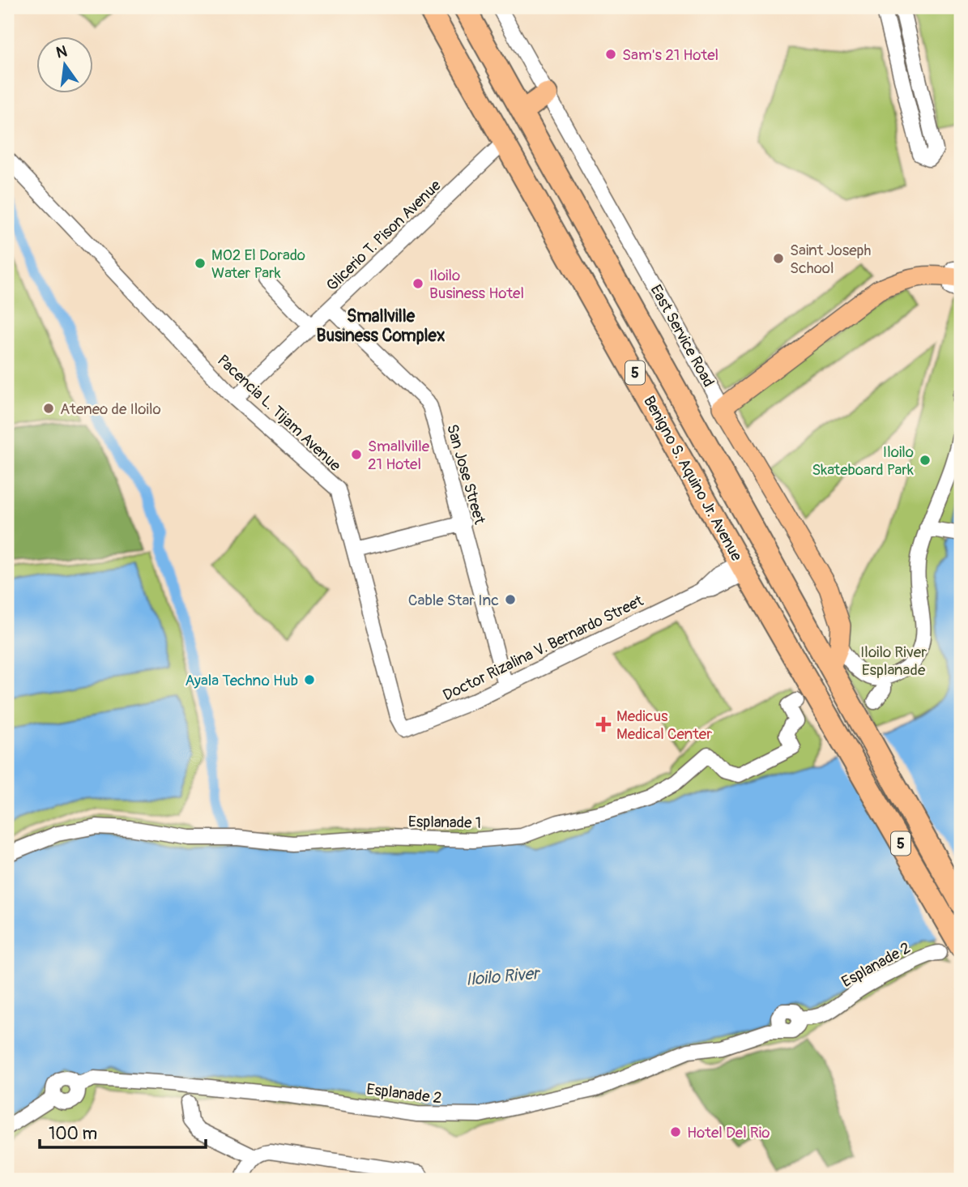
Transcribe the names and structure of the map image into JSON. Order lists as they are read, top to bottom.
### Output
{
  "streets": {
    "highway": ["5", "Benigno S. Aquino Jr. Avenue"],
    "main road": ["East Service Road"],
    "street": [
      "Glicerio T. Pison Avenue",
      "Pacencia L. Tijam Avenue",
      "San Jose Street",
      "Doctor Rizalina V. Bernardo Street",
      "Esplanade 1",
      "Esplanade 2"
    ]
  },
  "crossings": [
    ["Glicerio T. Pison Avenue", "Pacencia L. Tijam Avenue"],
    ["Glicerio T. Pison Avenue", "San Jose Street"],
    ["Glicerio T. Pison Avenue", "Benigno S. Aquino Jr. Avenue"],
    ["East Service Road", "Benigno S. Aquino Jr. Avenue"],
    ["Pacencia L. Tijam Avenue", "Doctor Rizalina V. Bernardo Street"],
    ["San Jose Street", "Doctor Rizalina V. Bernardo Street"],
    ["Benigno S. Aquino Jr. Avenue", "Doctor Rizalina V. Bernardo Street"]
  ],
  "districts": ["Smallville Business Complex"],
  "water": ["Iloilo River"],
  "parks": ["Iloilo River Esplanade"],
  "places": {
    "other": [
      "Sam's 21 Hotel",
      "Saint Joseph School",
      "MO2 El Dorado Water Park",
      "Iloilo Business Hotel",
      "Ateneo de Iloilo",
      "Smallville 21 Hotel",
      "Iloilo Skateboard Park",
      "Cable Star Inc",
      "Ayala Techno Hub",
      "Hotel Del Rio"
    ],
    "health": ["Medicus Medical Center"]
  },
  "scale_bar": "100 m",
  "north": "top"
}
